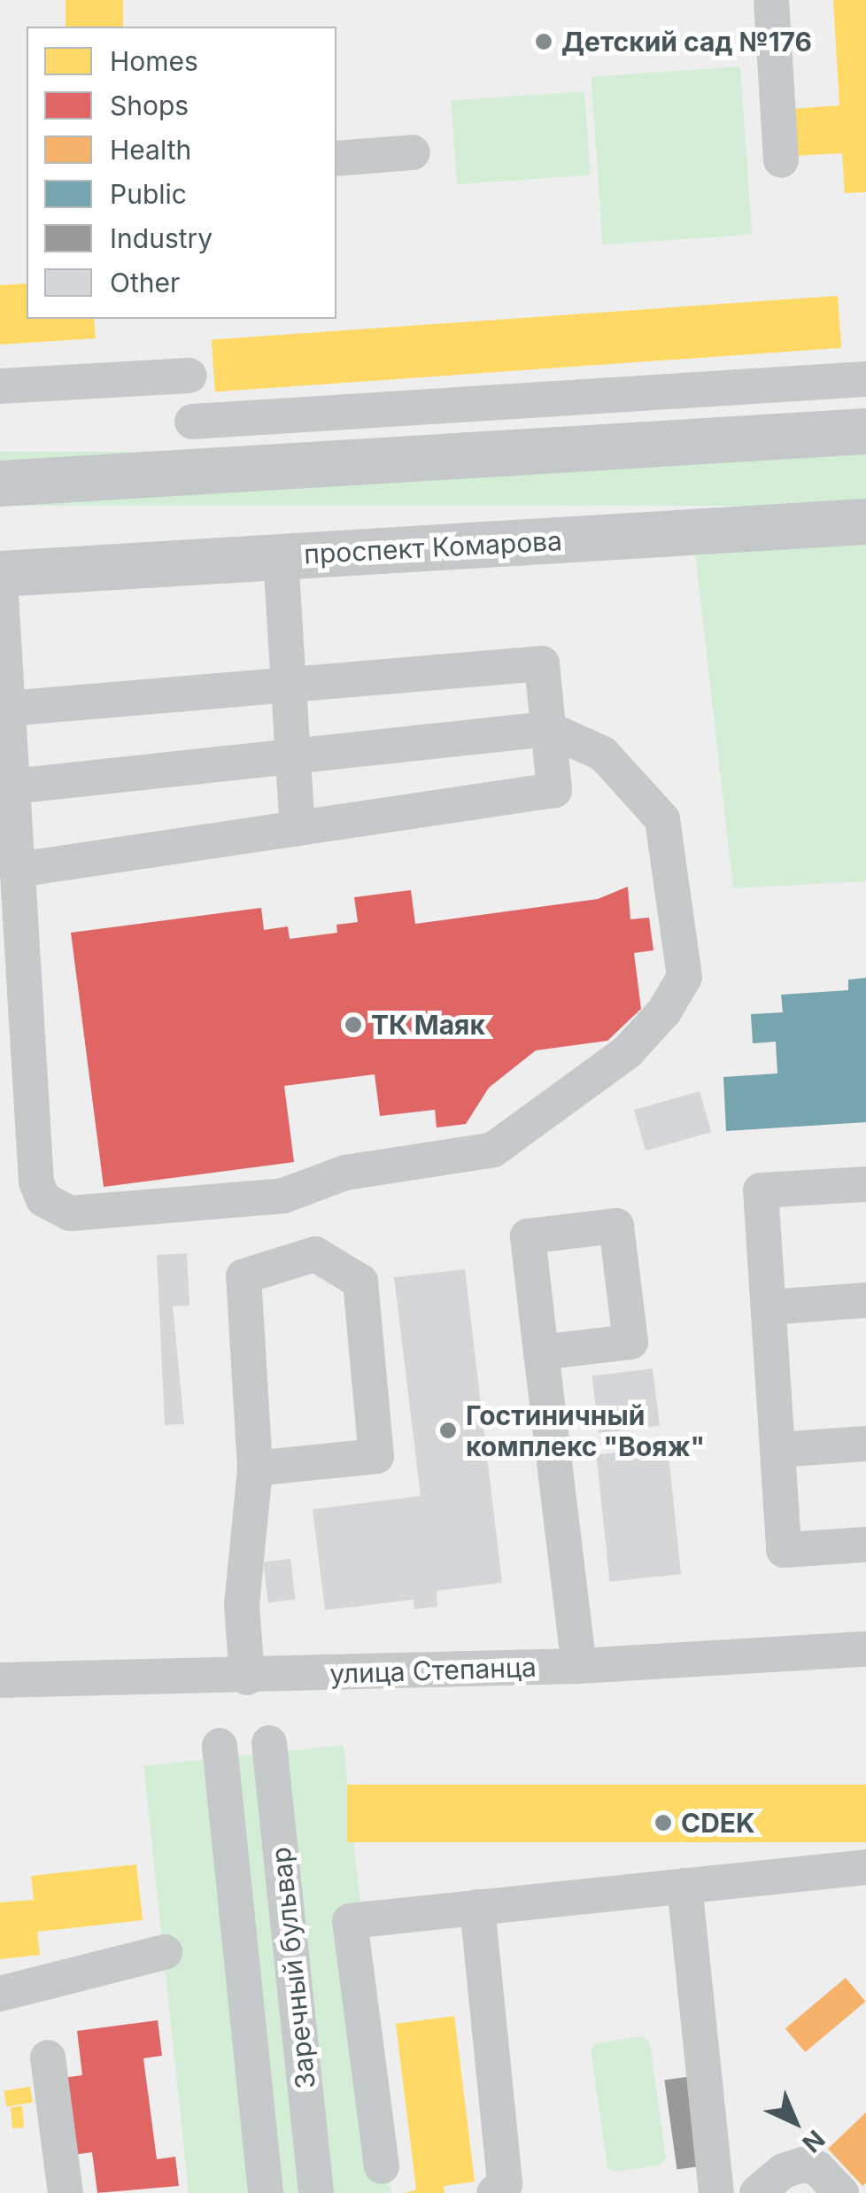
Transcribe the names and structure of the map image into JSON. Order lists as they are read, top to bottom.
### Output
{
  "streets": {
    "main road": ["проспект Комарова"],
    "street": ["улица Степанца", "Заречный бульвар"]
  },
  "places": [
    "Детский сад №176",
    "ТК Маяк",
    "Гостиничный комплекс \"Вояж\"",
    "CDEK"
  ],
  "legend": [
    "Homes",
    "Shops",
    "Health",
    "Public",
    "Industry",
    "Other"
  ],
  "north": "bottom right"
}
